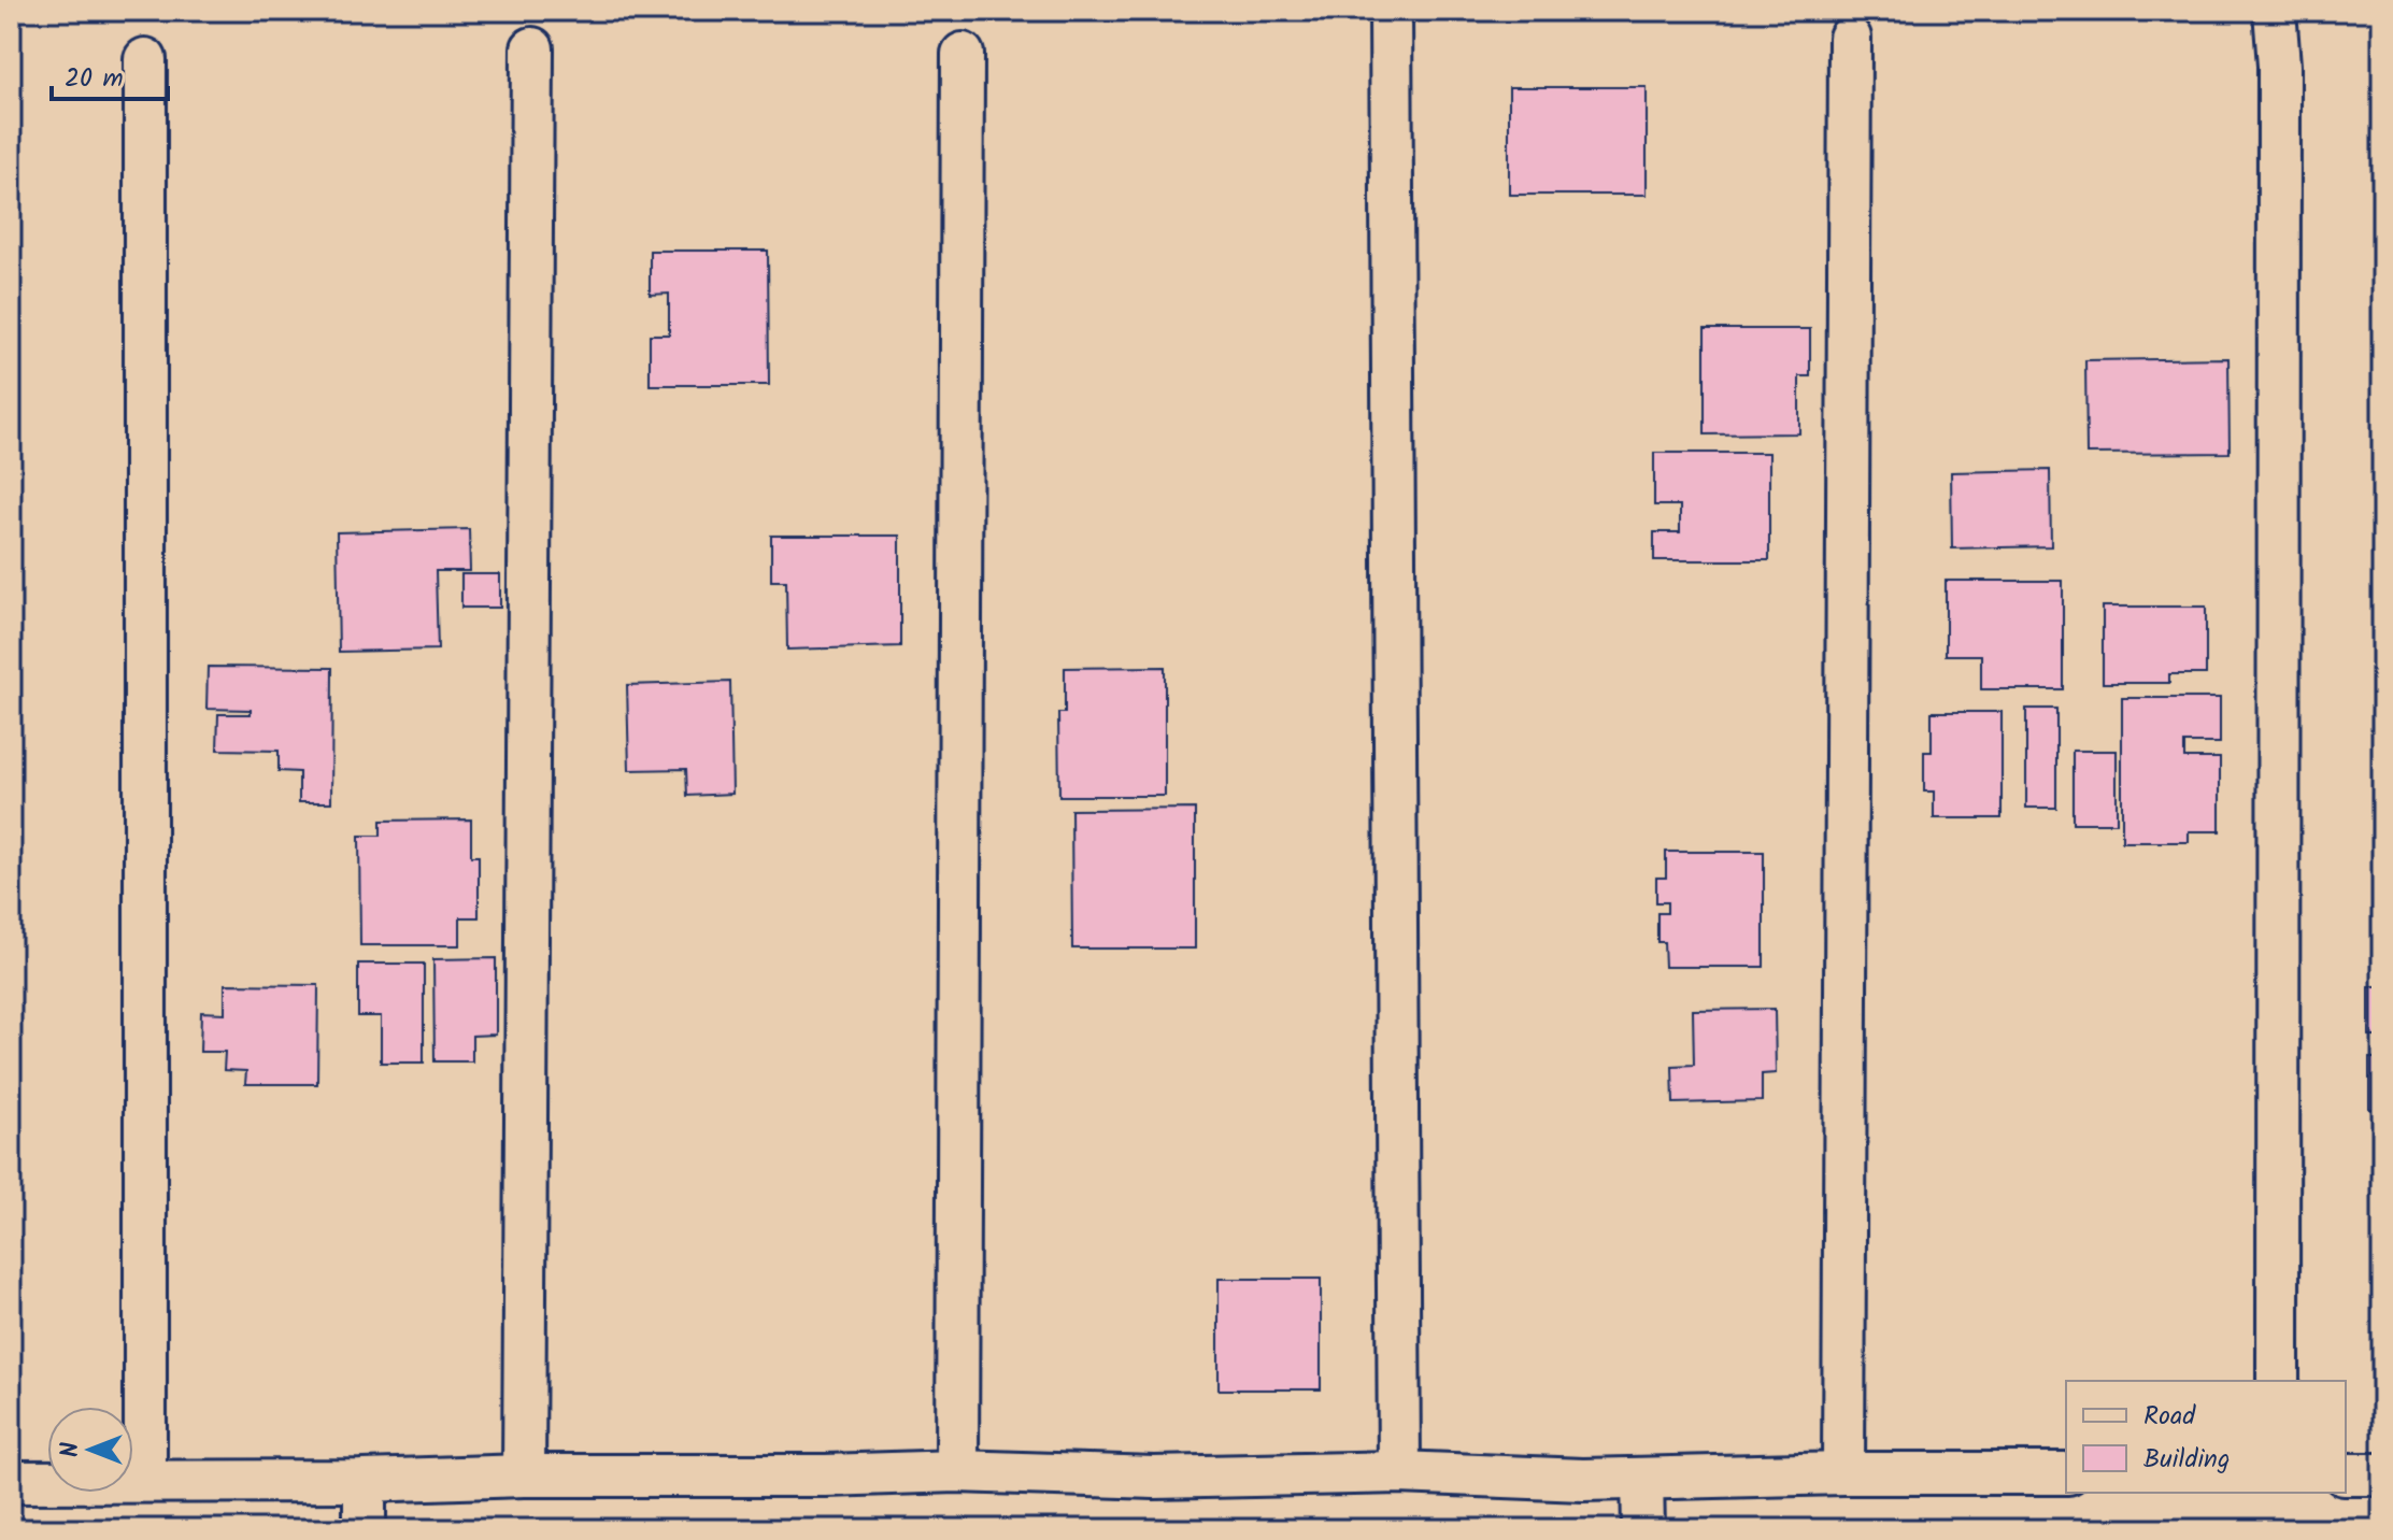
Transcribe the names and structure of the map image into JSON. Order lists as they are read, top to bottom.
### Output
{
  "legend": ["Road", "Building"],
  "scale_bar": "20 m",
  "north": "left"
}
